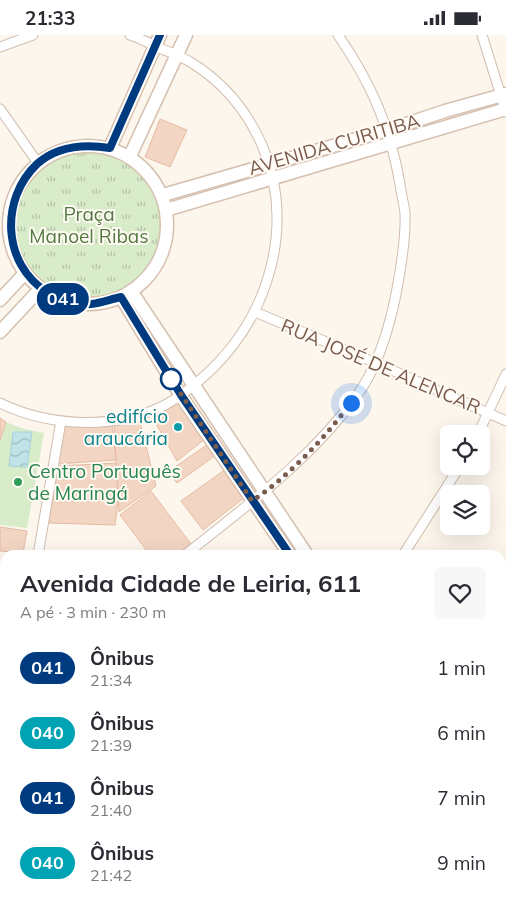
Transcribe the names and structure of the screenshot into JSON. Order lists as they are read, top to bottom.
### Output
{
  "streets": {
    "main road": ["AVENIDA CURITIBA"],
    "street": ["RUA JOSÉ DE ALENCAR"]
  },
  "parks": ["Praça Manoel Ribas"],
  "places": ["edifício araucária", "Centro Português de Maringá"],
  "lines": ["bus line 041"],
  "page": {
    "status": "21:33",
    "on_map": "041",
    "heading": ["Avenida Cidade de Leiria, 611", "A pé · 3 min · 230 m"],
    "list": [
      {
        "mark": "041",
        "name": "Ônibus",
        "note": "21:34",
        "value": "1 min"
      },
      {
        "mark": "040",
        "name": "Ônibus",
        "note": "21:39",
        "value": "6 min"
      },
      {
        "mark": "041",
        "name": "Ônibus",
        "note": "21:40",
        "value": "7 min"
      },
      {
        "mark": "040",
        "name": "Ônibus",
        "note": "21:42",
        "value": "9 min"
      }
    ]
  }
}
